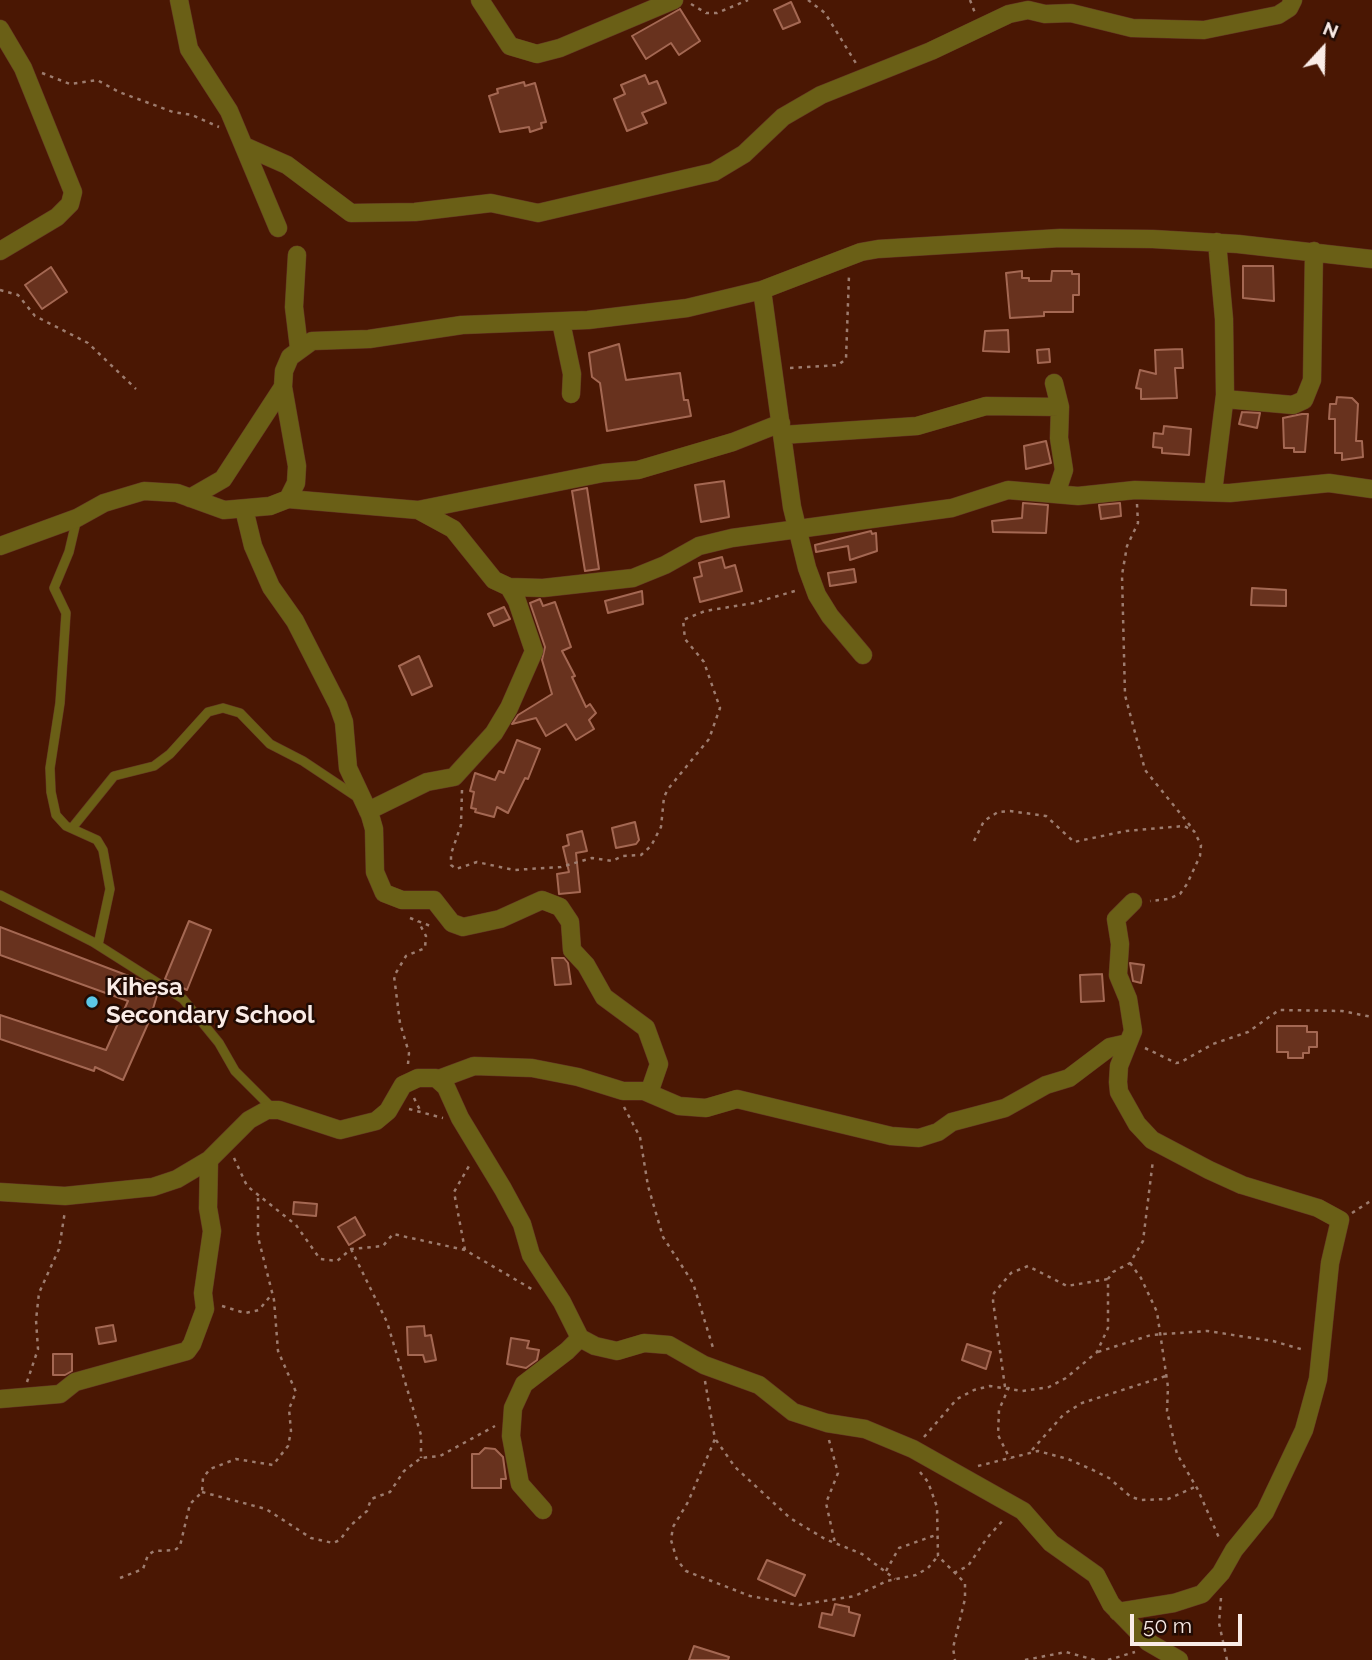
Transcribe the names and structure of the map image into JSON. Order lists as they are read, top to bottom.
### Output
{
  "places": ["Kihesa Secondary School"],
  "scale_bar": "50 m",
  "north": "top"
}
